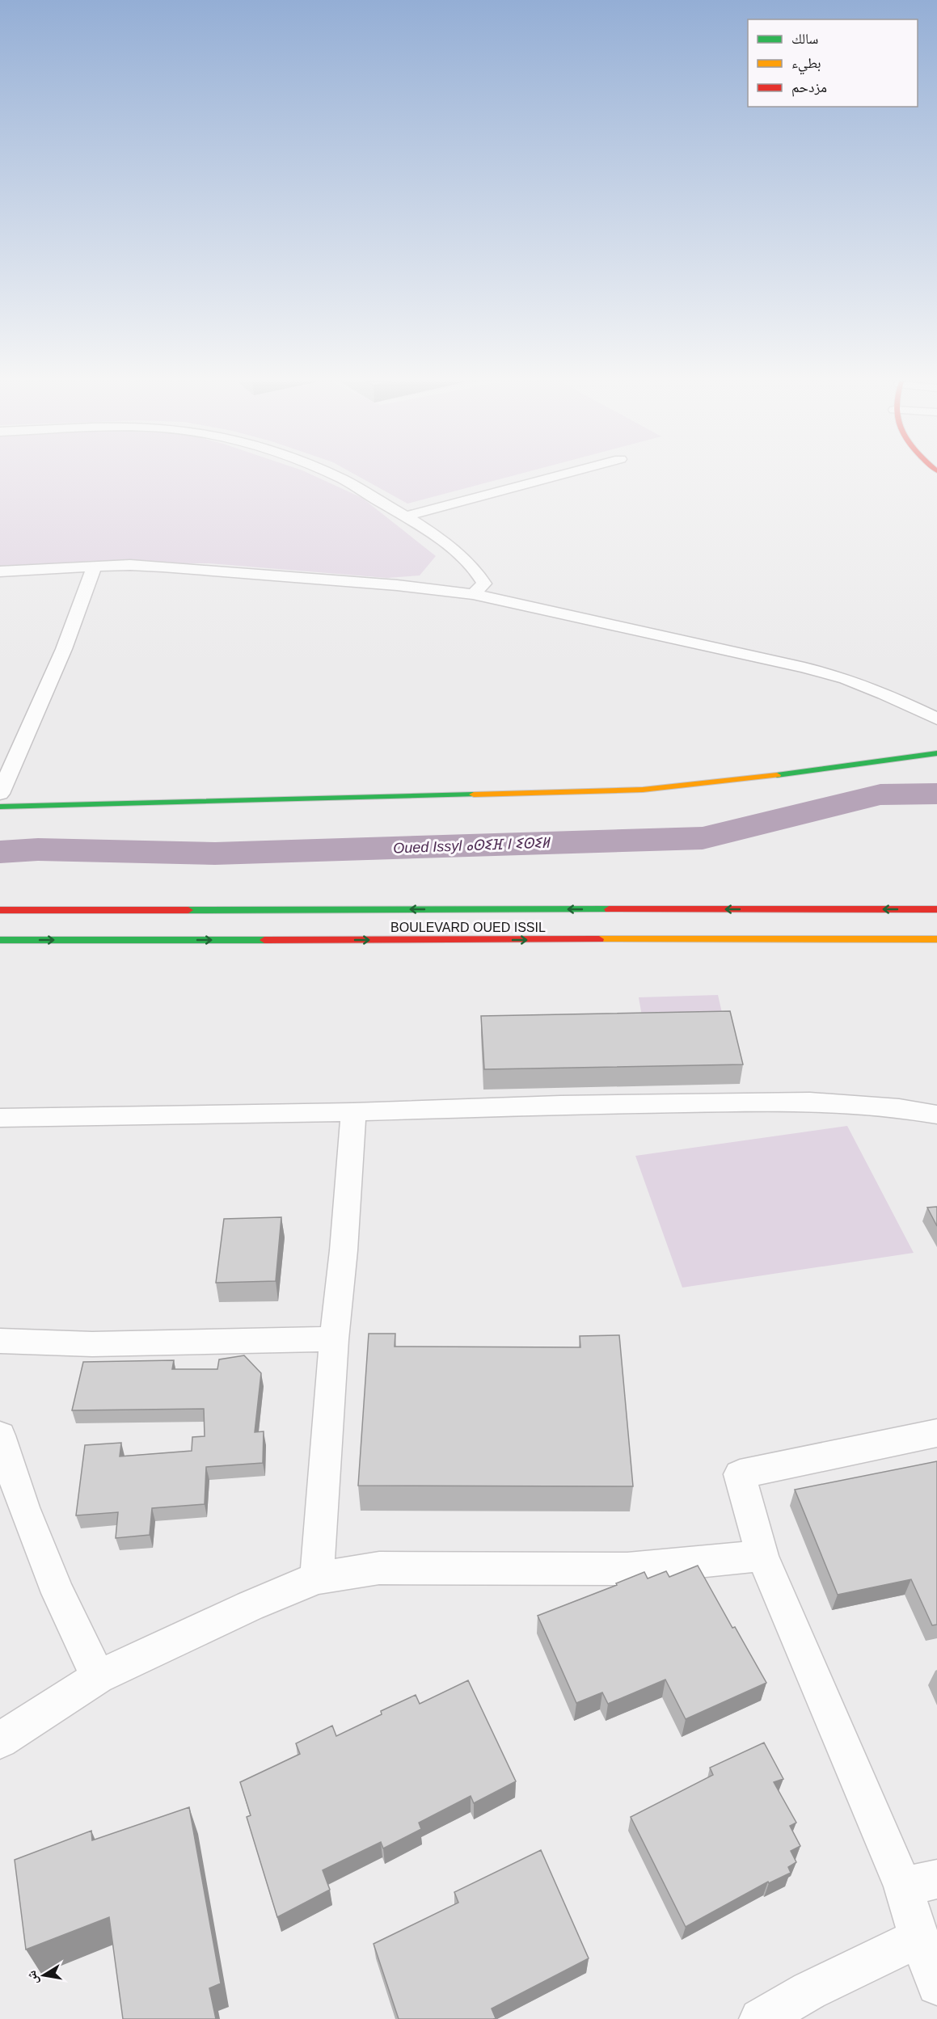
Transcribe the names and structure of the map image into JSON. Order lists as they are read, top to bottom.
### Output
{
  "streets": {
    "main road": ["BOULEVARD OUED ISSIL"]
  },
  "water": ["Oued Issyl ⴰⵙⵉⴼ ⵏ ⵉⵙⵉⵍ"],
  "legend": ["سالك", "بطيء", "مزدحم"],
  "north": "left"
}
